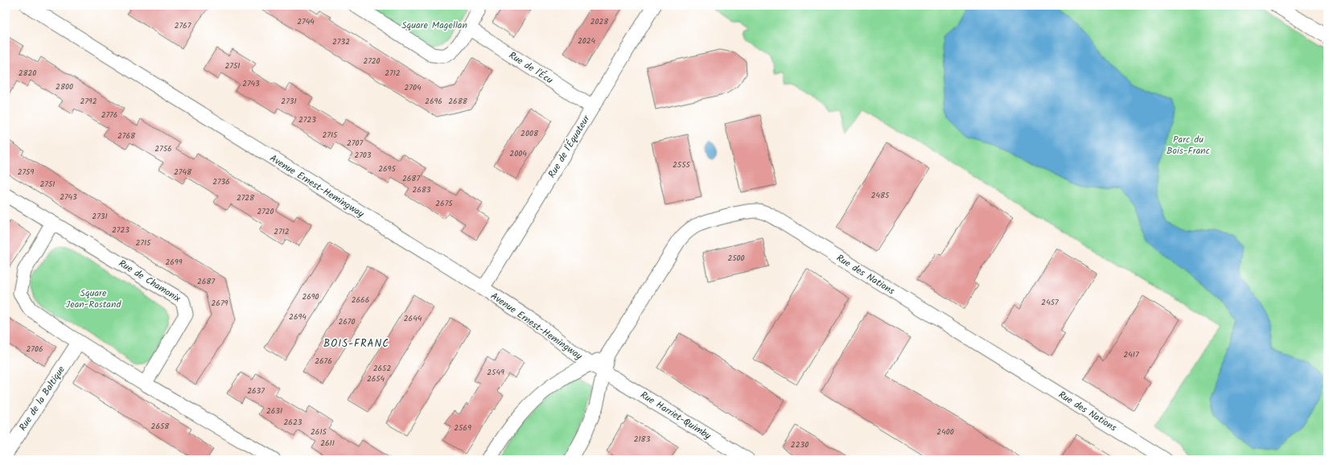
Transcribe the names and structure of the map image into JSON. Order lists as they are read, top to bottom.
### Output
{
  "streets": {
    "street": [
      "Rue de l'Écu",
      "Rue de l'Équateur",
      "Avenue Ernest-Hemingway",
      "Rue des Nations",
      "Rue de Chamonix",
      "Rue de la Baltique",
      "Rue Harriet-Quimby"
    ]
  },
  "crossings": [
    ["Rue de l'Écu", "Rue de l'Équateur"],
    ["Rue de l'Équateur", "Avenue Ernest-Hemingway"],
    ["Avenue Ernest-Hemingway", "Rue Harriet-Quimby"]
  ],
  "districts": ["BOIS-FRANC"],
  "parks": ["Square Magellan", "Parc du Bois-Franc", "Square Jean-Rostand"],
  "house_numbers": [
    "2744",
    "2028",
    "2767",
    "2024",
    "2732",
    "2720",
    "2751",
    "2820",
    "2712",
    "2743",
    "2800",
    "2704",
    "2792",
    "2731",
    "2696",
    "2688",
    "2776",
    "2723",
    "2008",
    "2715",
    "2768",
    "2707",
    "2756",
    "2004",
    "2703",
    "2555",
    "2695",
    "2759",
    "2748",
    "2687",
    "2736",
    "2751",
    "2683",
    "2485",
    "2743",
    "2728",
    "2675",
    "2720",
    "2731",
    "2723",
    "2712",
    "2715",
    "2500",
    "2699",
    "2687",
    "2690",
    "2666",
    "2457",
    "2679",
    "2694",
    "2644",
    "2670",
    "2706",
    "2417",
    "2676",
    "2652",
    "2549",
    "2654",
    "2637",
    "2631",
    "2623",
    "2658",
    "2569",
    "2615",
    "2400",
    "2183",
    "2611",
    "2230"
  ]
}
